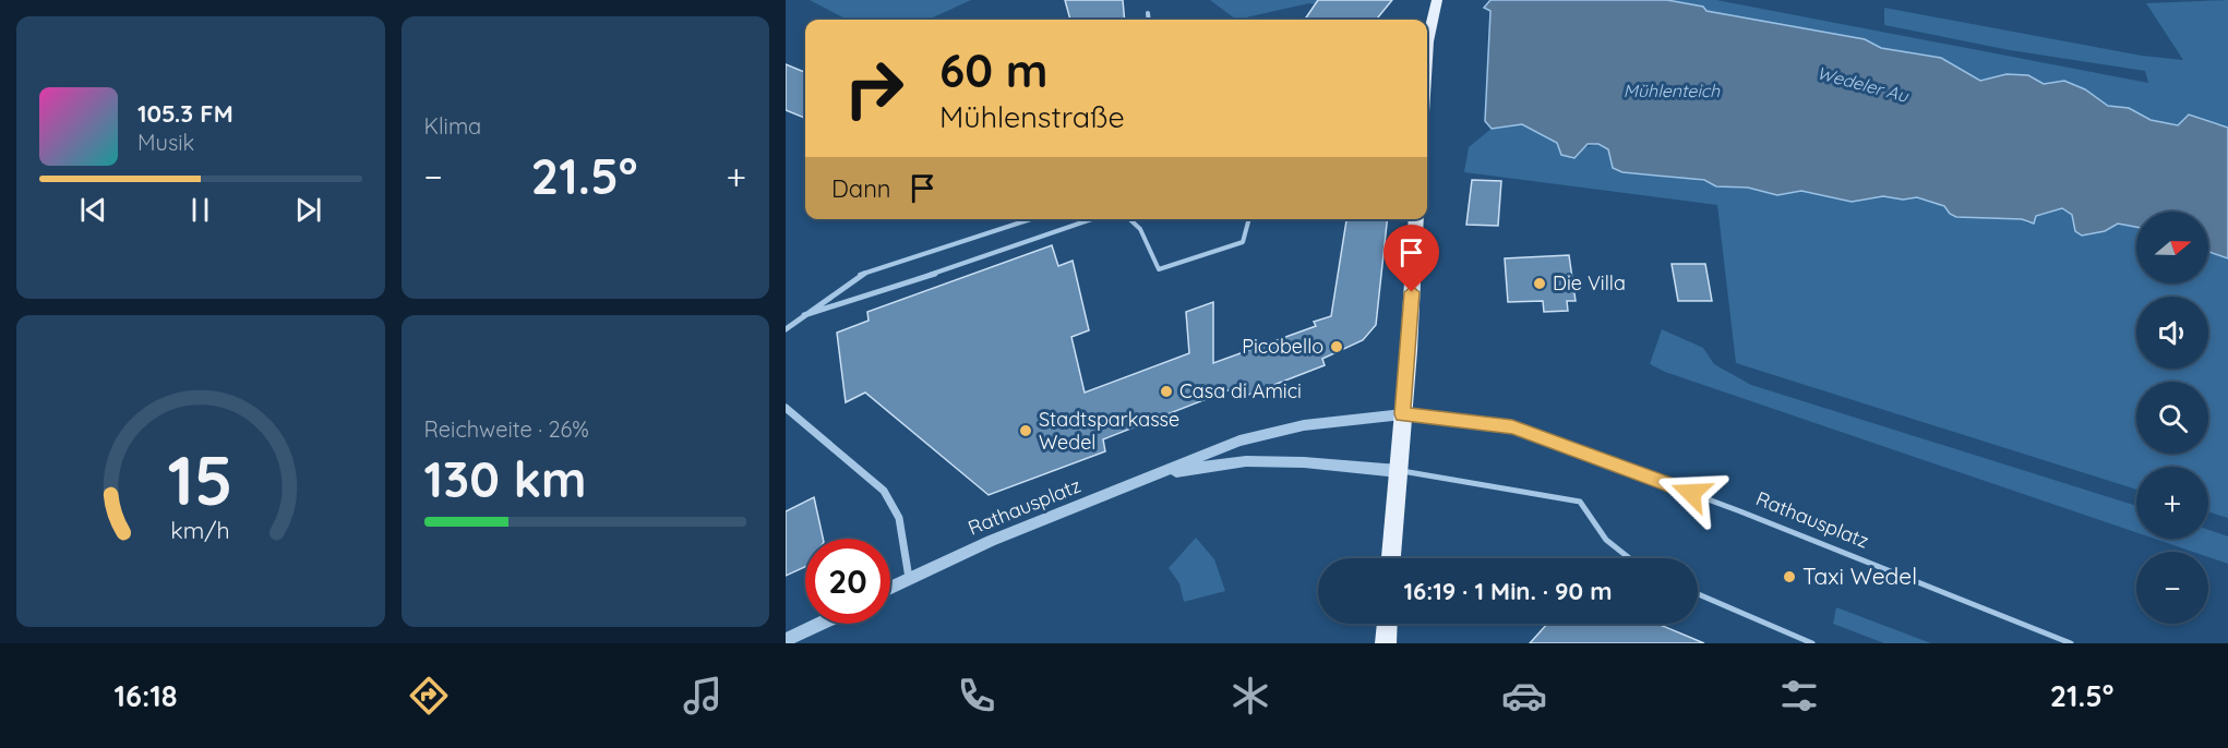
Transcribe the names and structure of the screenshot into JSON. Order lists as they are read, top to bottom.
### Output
{
  "streets": {
    "street": ["Rathausplatz"]
  },
  "water": ["Wedeler Au", "Mühlenteich"],
  "places": [
    "Die Villa",
    "Picobello",
    "Casa di Amici",
    "Stadtsparkasse Wedel",
    "Taxi Wedel"
  ],
  "north": "right",
  "page": {
    "tile": [
      "Klima",
      ["Reichweite · 26%", "130 km"]
    ],
    "turn": ["60 m", "Mühlenstraße"],
    "song": ["105.3 FM", "Musik"],
    "heat": ["−", "21.5°", "+"],
    "then": "Dann",
    "map_buttons": ["+", "−"],
    "limit": "20",
    "trip": "16:19 · 1 Min. · 90 m",
    "tabs": ["16:18", "21.5°"],
    "gauge": ["15", "km/h"]
  }
}
